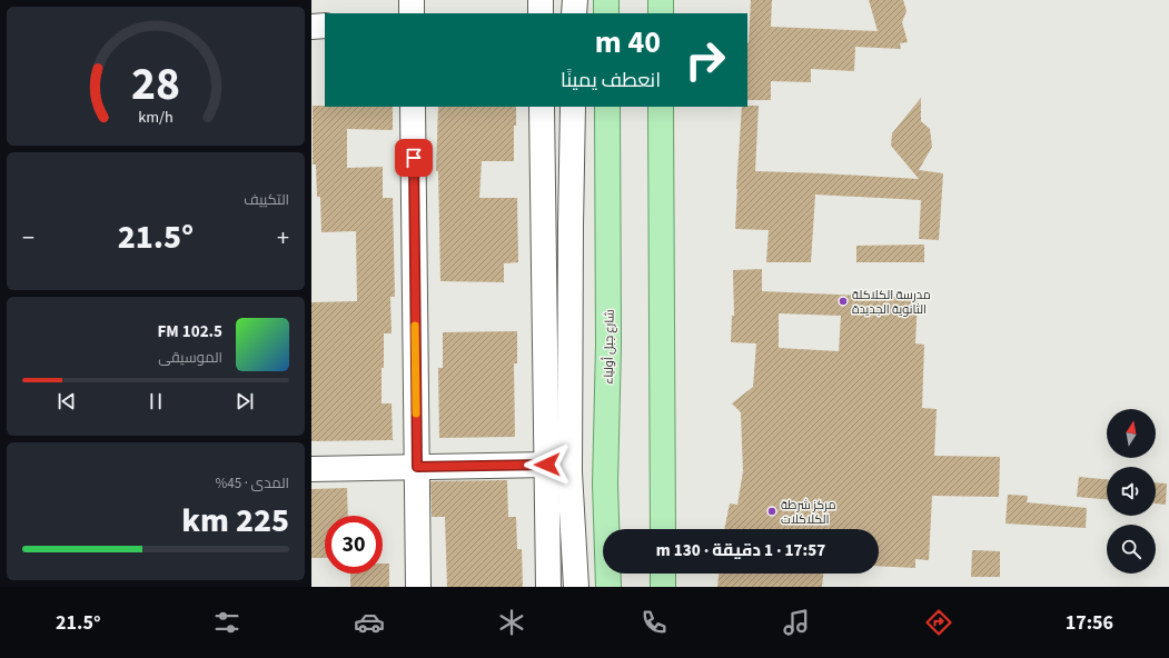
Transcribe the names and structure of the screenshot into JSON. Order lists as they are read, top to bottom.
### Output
{
  "streets": {
    "main road": ["شارع جبل أولياء"]
  },
  "places": ["مدرسة الكلاكلة الثانوية الجديدة", "مركز شرطة الكلاكلات"],
  "north": "top",
  "page": {
    "turn": ["40 m", "انعطف يمينًا"],
    "tile": [
      "التكييف",
      ["المدى · 45%", "225 km"]
    ],
    "heat": ["−", "21.5°", "+"],
    "song": ["102.5 FM", "الموسيقى"],
    "limit": "30",
    "trip": "17:57 · 1 دقيقة · 130 m",
    "tabs": ["17:56", "21.5°"],
    "gauge": ["28", "km/h"]
  }
}
